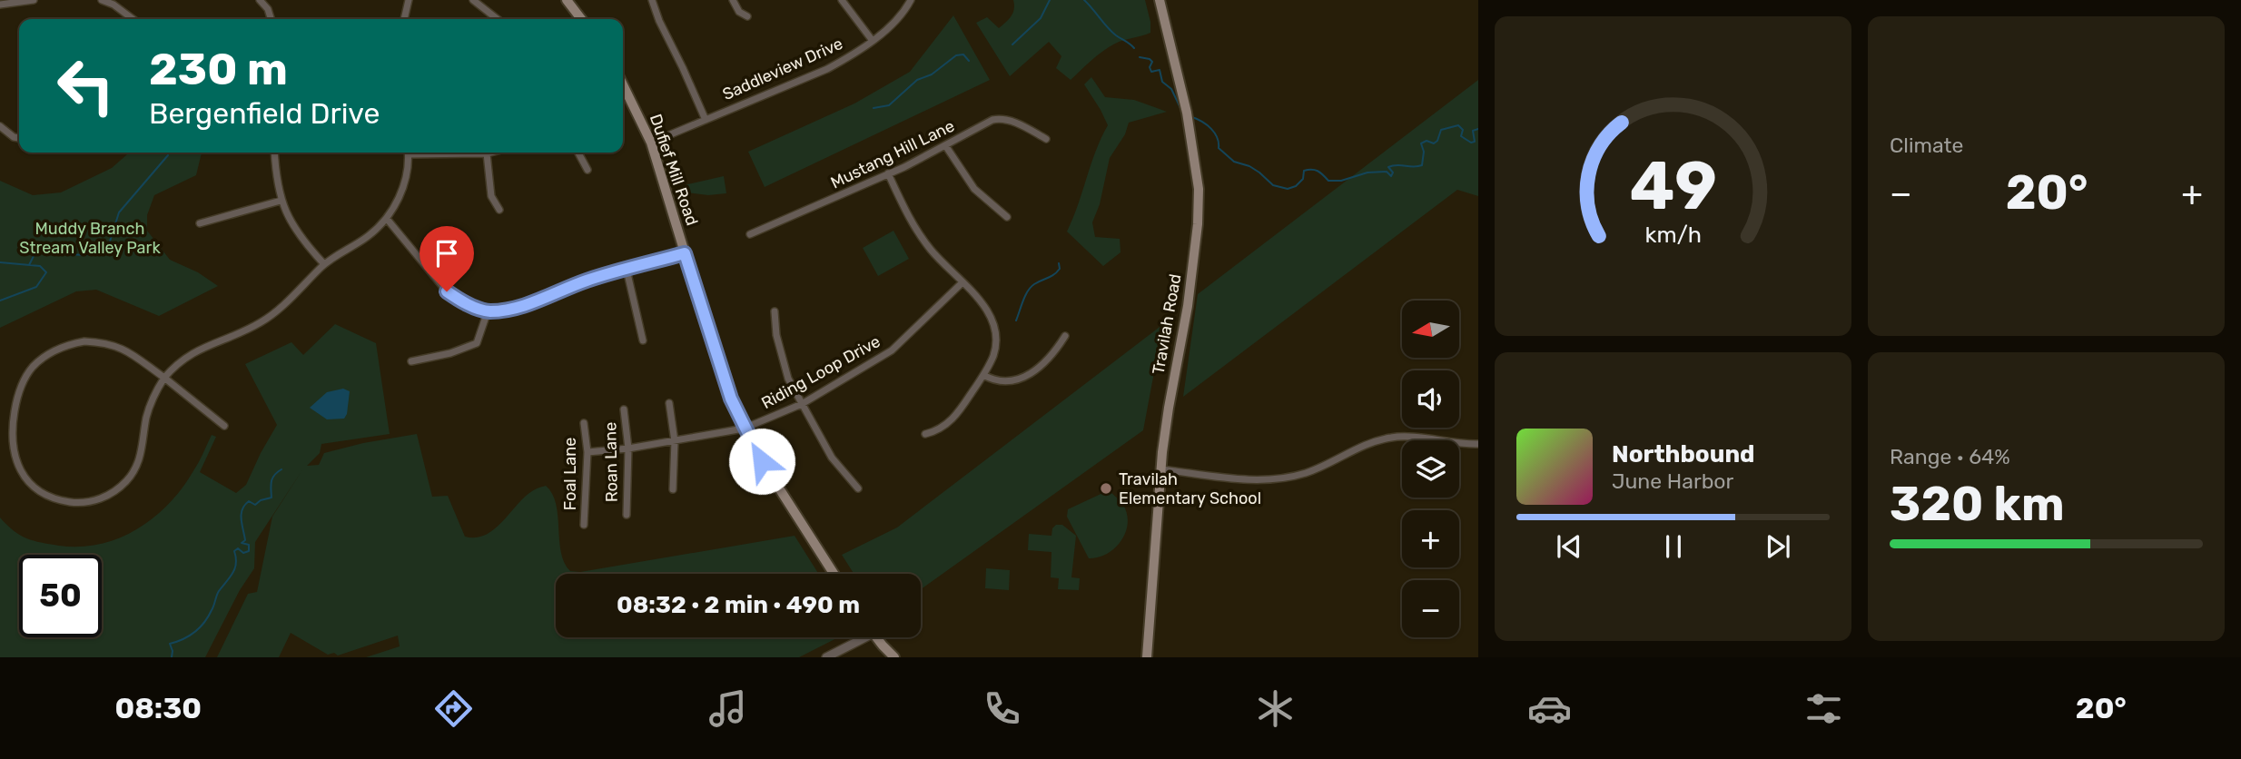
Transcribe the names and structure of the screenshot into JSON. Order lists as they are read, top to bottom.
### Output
{
  "streets": {
    "main road": ["Dufief Mill Road", "Travilah Road"],
    "street": [
      "Saddleview Drive",
      "Mustang Hill Lane",
      "Riding Loop Drive",
      "Roan Lane",
      "Foal Lane"
    ]
  },
  "crossings": [
    ["Saddleview Drive", "Dufief Mill Road"],
    ["Dufief Mill Road", "Riding Loop Drive"],
    ["Riding Loop Drive", "Roan Lane"],
    ["Riding Loop Drive", "Foal Lane"]
  ],
  "parks": ["Muddy Branch Stream Valley Park"],
  "places": ["Travilah Elementary School"],
  "north": "left",
  "page": {
    "tile": [
      "Climate",
      ["Range · 64%", "320 km"]
    ],
    "turn": ["230 m", "Bergenfield Drive"],
    "heat": ["−", "20°", "+"],
    "map_buttons": ["+", "−"],
    "song": ["Northbound", "June Harbor"],
    "limit": "50",
    "trip": "08:32 · 2 min · 490 m",
    "tabs": ["08:30", "20°"],
    "gauge": ["49", "km/h"]
  }
}
